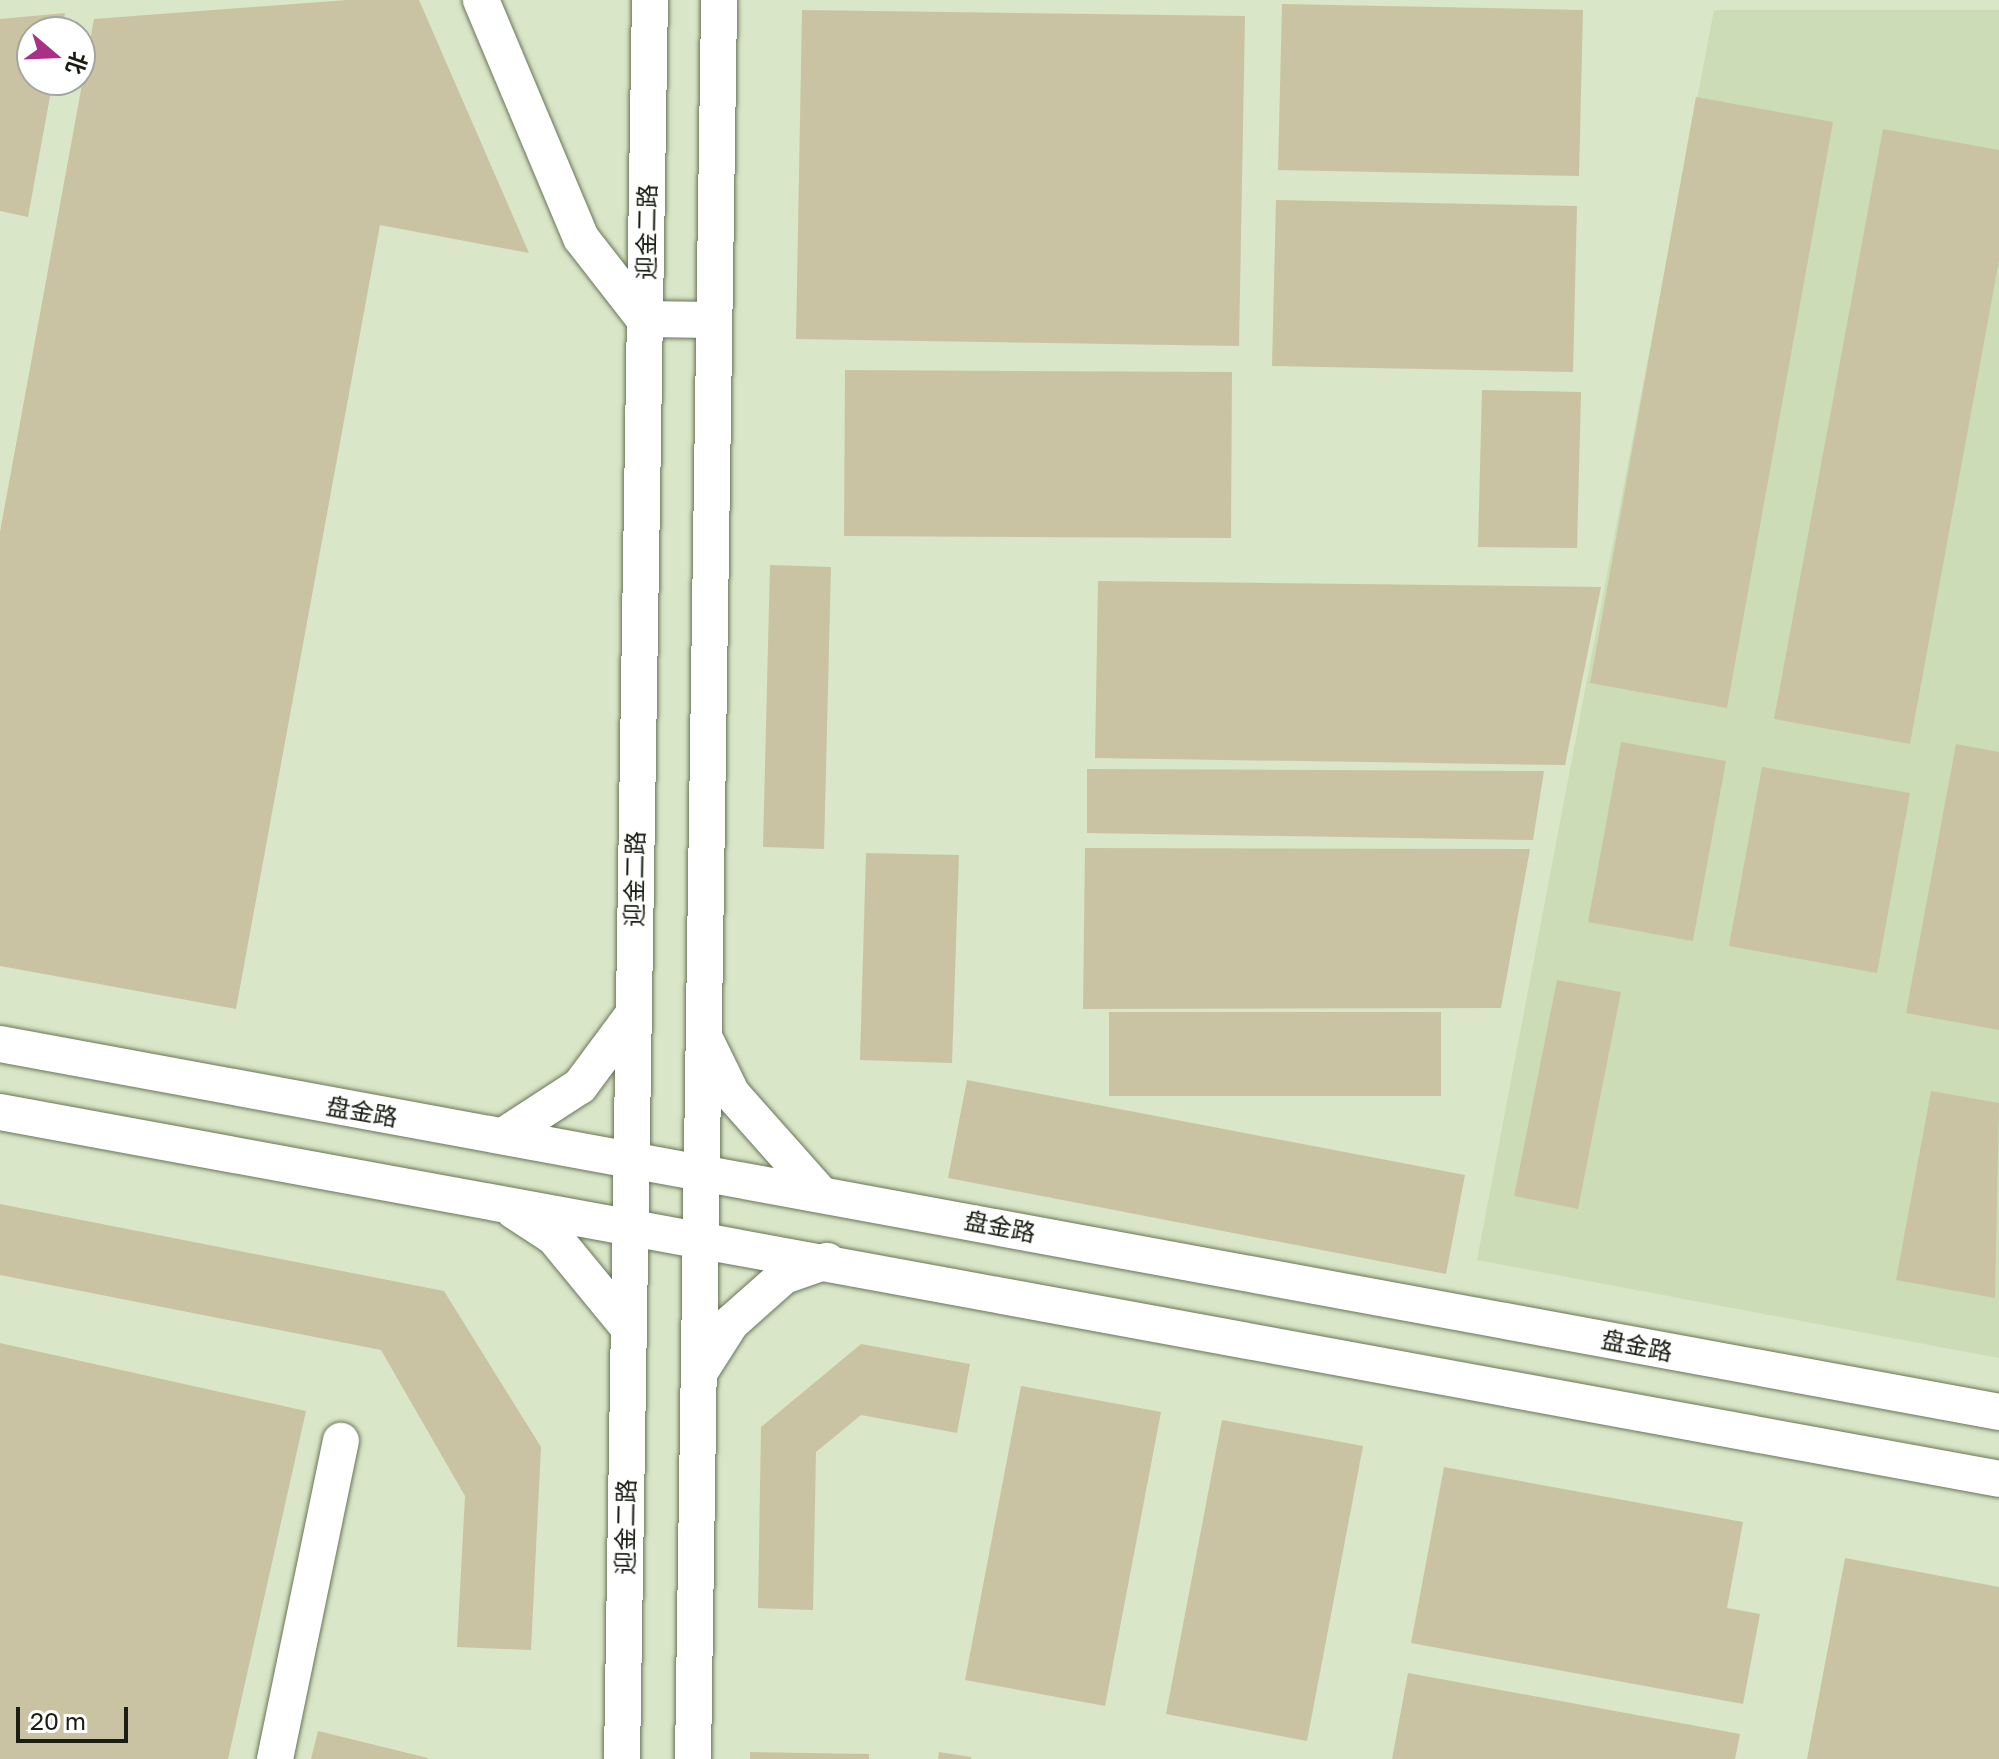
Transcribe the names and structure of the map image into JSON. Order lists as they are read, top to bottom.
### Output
{
  "streets": {
    "street": ["迎金二路", "盘金路"]
  },
  "crossings": [
    ["迎金二路", "盘金路"]
  ],
  "scale_bar": "20 m",
  "north": "right"
}
